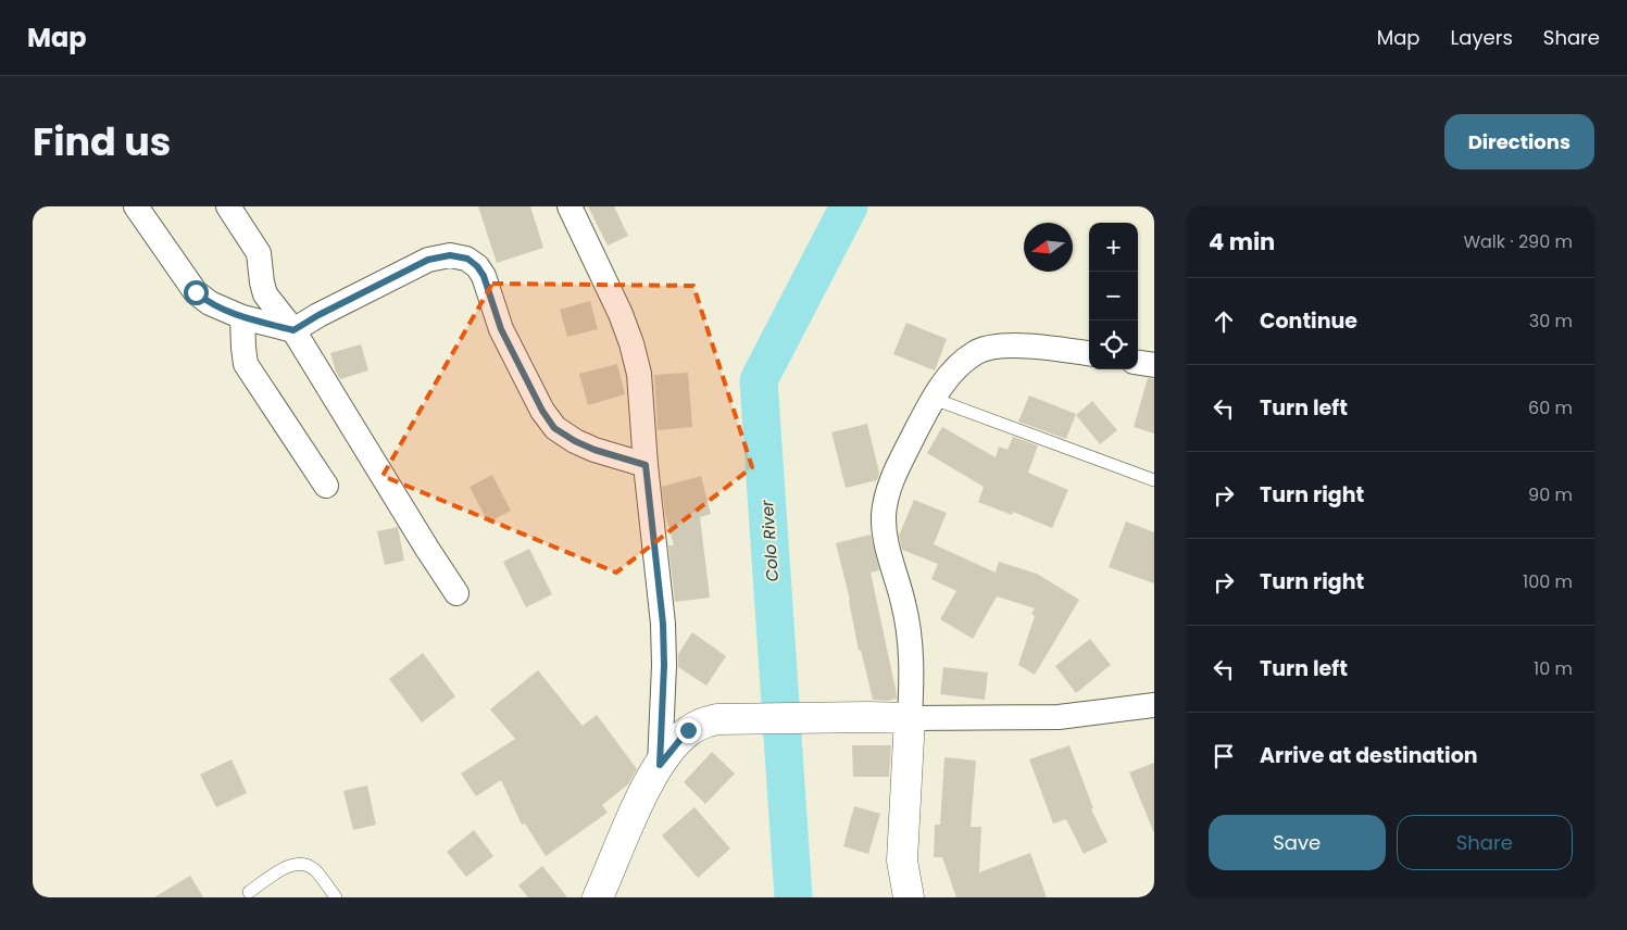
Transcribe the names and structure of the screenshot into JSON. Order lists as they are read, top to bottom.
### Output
{
  "water": ["Colo River"],
  "north": "left",
  "page": {
    "header": "Map",
    "nav": ["Map", "Layers", "Share"],
    "title": "Find us",
    "buttons": [
      "Directions",
      ["Save", "Share"]
    ],
    "heading": ["4 min", "Walk · 290 m"],
    "map_buttons": ["+", "−"],
    "list": [
      ["Continue", "30 m"],
      ["Turn left", "60 m"],
      ["Turn right", "90 m"],
      ["Turn right", "100 m"],
      ["Turn left", "10 m"],
      "Arrive at destination"
    ]
  }
}
